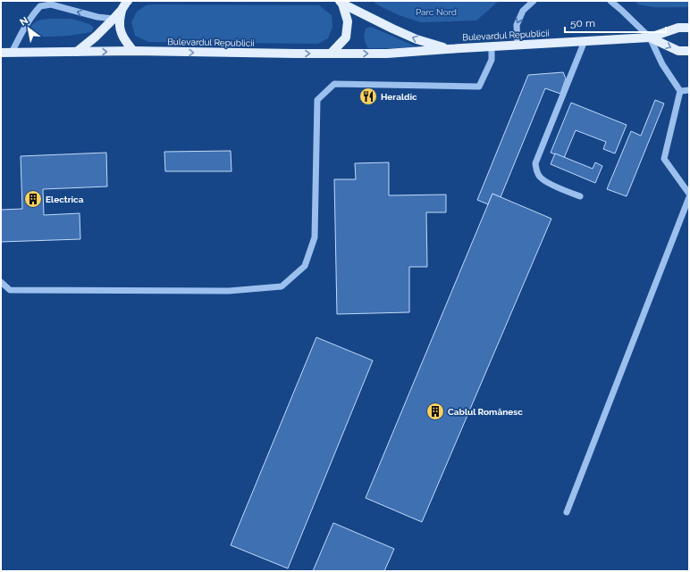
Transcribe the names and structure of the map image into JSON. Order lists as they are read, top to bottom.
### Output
{
  "streets": {
    "main road": ["Bulevardul Republicii"]
  },
  "parks": ["Parc Nord"],
  "places": {
    "restaurant": ["Heraldic"],
    "building": ["Electrica", "Cablul Românesc"]
  },
  "scale_bar": "50 m",
  "north": "top left"
}
